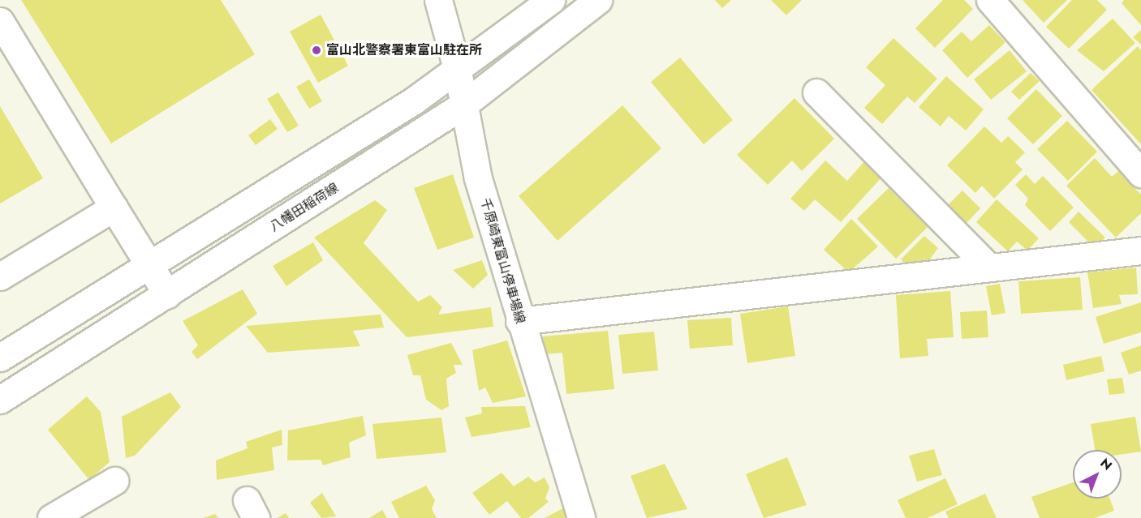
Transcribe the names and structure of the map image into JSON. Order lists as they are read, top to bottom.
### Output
{
  "streets": {
    "main road": ["八幡田稲荷線", "千原崎東富山停車場線"]
  },
  "crossings": [
    ["八幡田稲荷線", "千原崎東富山停車場線"]
  ],
  "places": ["富山北警察署東富山駐在所"],
  "north": "top right"
}
